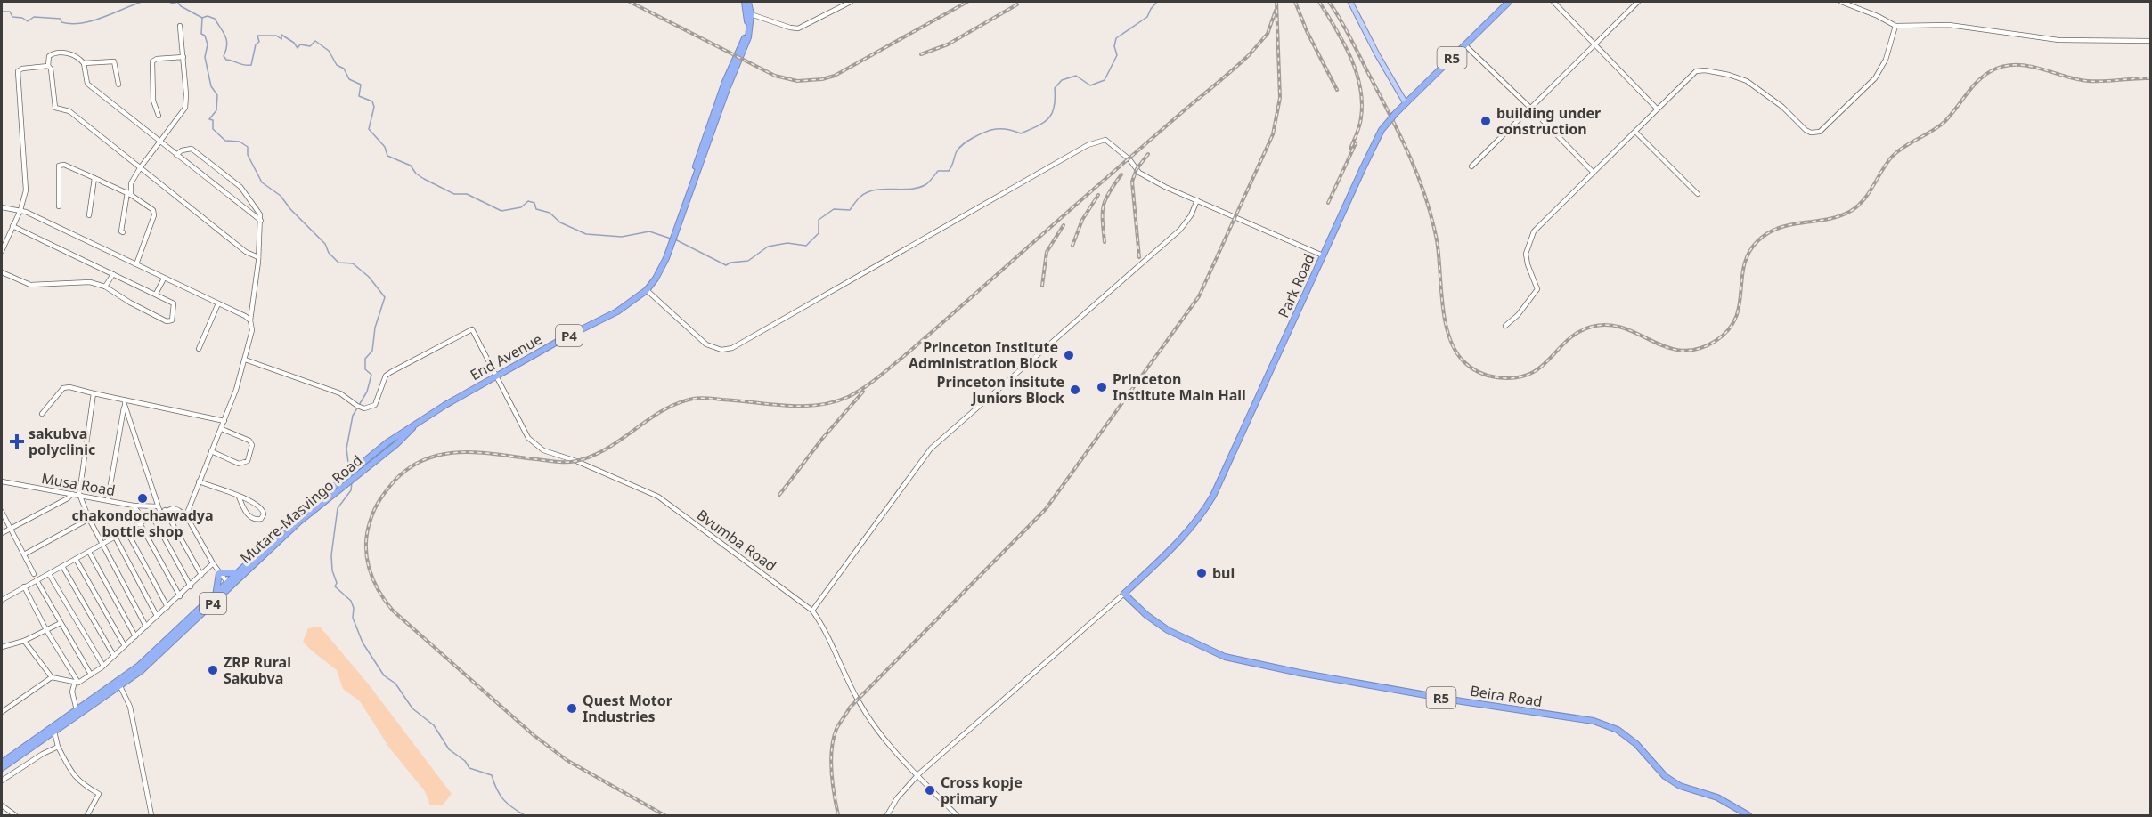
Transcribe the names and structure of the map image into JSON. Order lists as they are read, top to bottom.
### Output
{
  "streets": {
    "highway": [
      "R5",
      "Park Road",
      "P4",
      "End Avenue",
      "Mutare-Masvingo Road",
      "Beira Road"
    ],
    "street": ["Musa Road", "Bvumba Road"]
  },
  "crossings": [
    ["Park Road", "Beira Road"],
    ["End Avenue", "Mutare-Masvingo Road"],
    ["End Avenue", "Bvumba Road"]
  ],
  "places": {
    "other": [
      "building under construction",
      "Princeton Institute Administration Block",
      "Princeton Institute Main Hall",
      "Princeton insitute Juniors Block",
      "chakondochawadya bottle shop",
      "bui",
      "ZRP Rural Sakubva",
      "Quest Motor Industries",
      "Cross kopje primary"
    ],
    "health": ["sakubva polyclinic"]
  }
}
